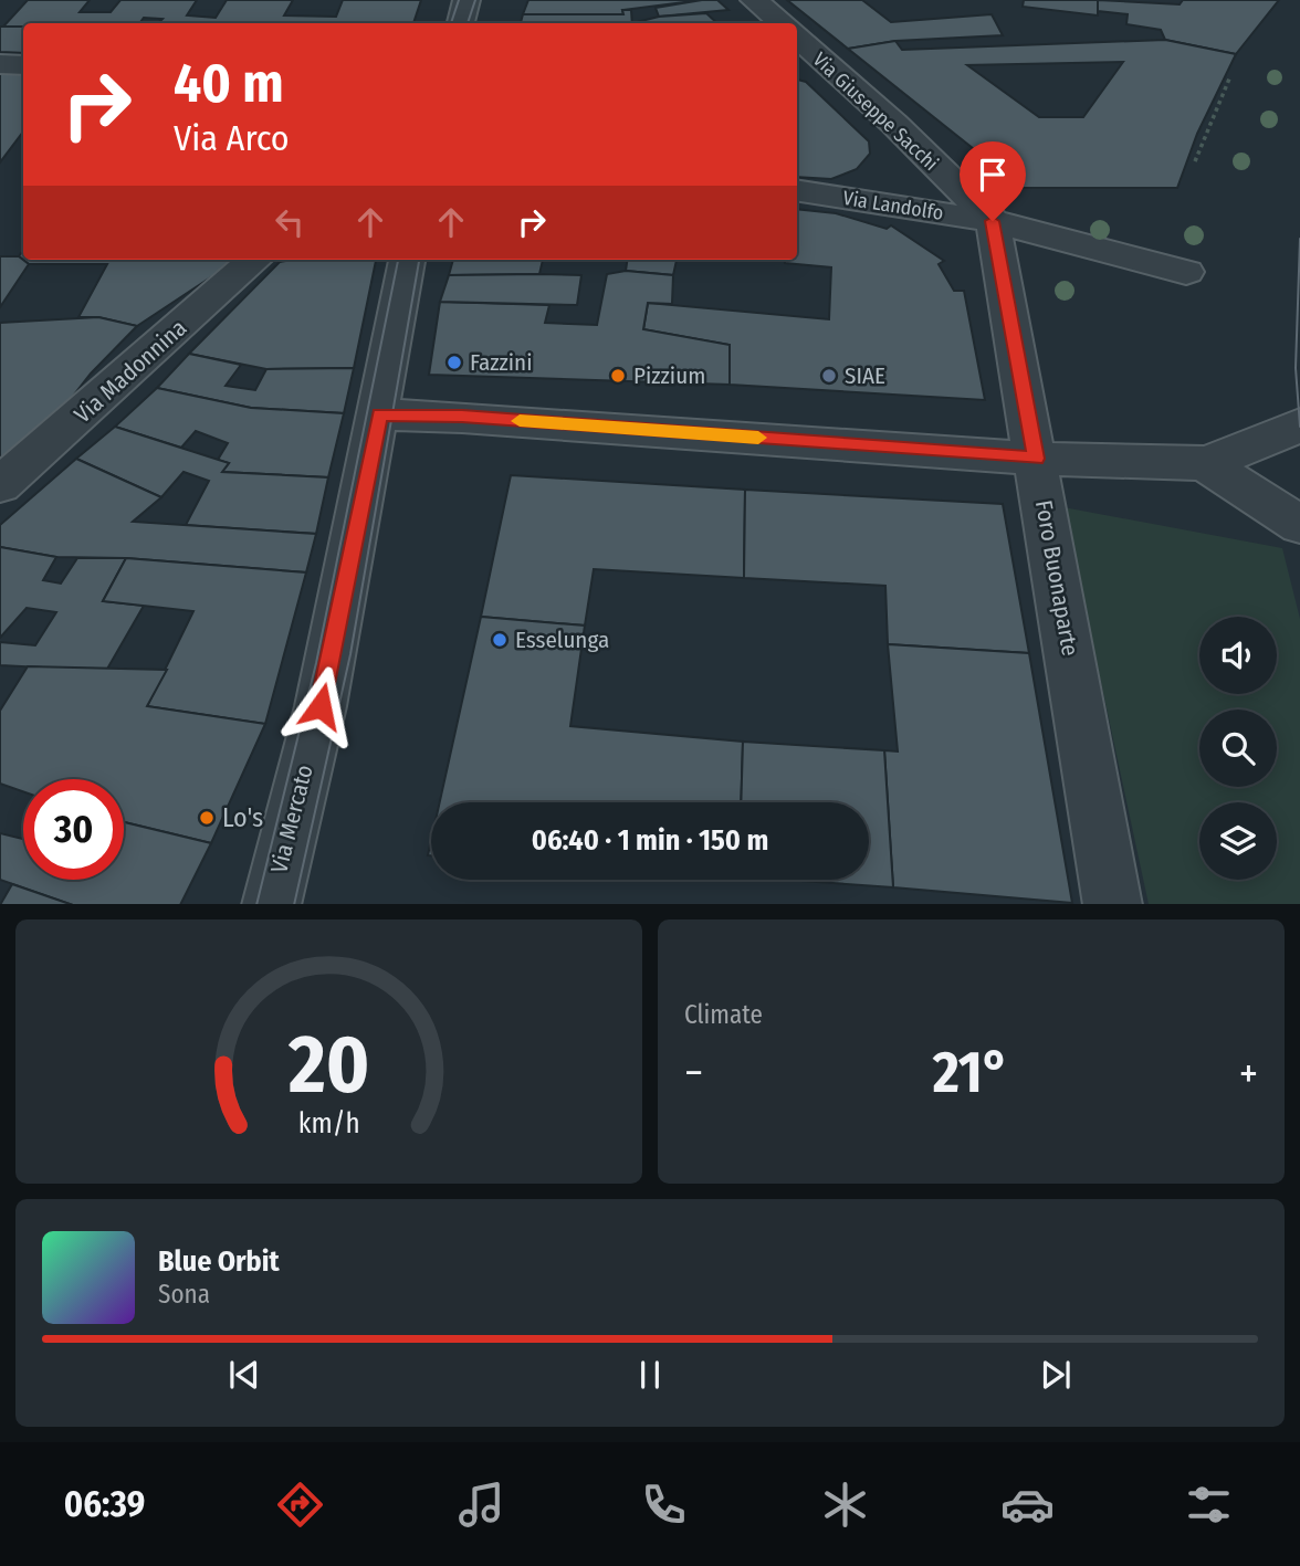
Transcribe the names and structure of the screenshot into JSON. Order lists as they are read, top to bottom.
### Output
{
  "streets": {
    "street": [
      "Via Giuseppe Sacchi",
      "Via Landolfo",
      "Via Madonnina",
      "Foro Buonaparte",
      "Via Mercato"
    ]
  },
  "crossings": [
    ["Via Giuseppe Sacchi", "Via Landolfo"],
    ["Via Giuseppe Sacchi", "Foro Buonaparte"],
    ["Via Landolfo", "Foro Buonaparte"]
  ],
  "places": [
    "Fazzini",
    "Pizzium",
    "SIAE",
    "Esselunga",
    "Lo's"
  ],
  "page": {
    "turn": ["40 m", "Via Arco"],
    "limit": "30",
    "trip": "06:40 · 1 min · 150 m",
    "tile": "Climate",
    "heat": ["−", "21°", "+"],
    "song": ["Blue Orbit", "Sona"],
    "tabs": "06:39",
    "gauge": ["20", "km/h"]
  }
}
